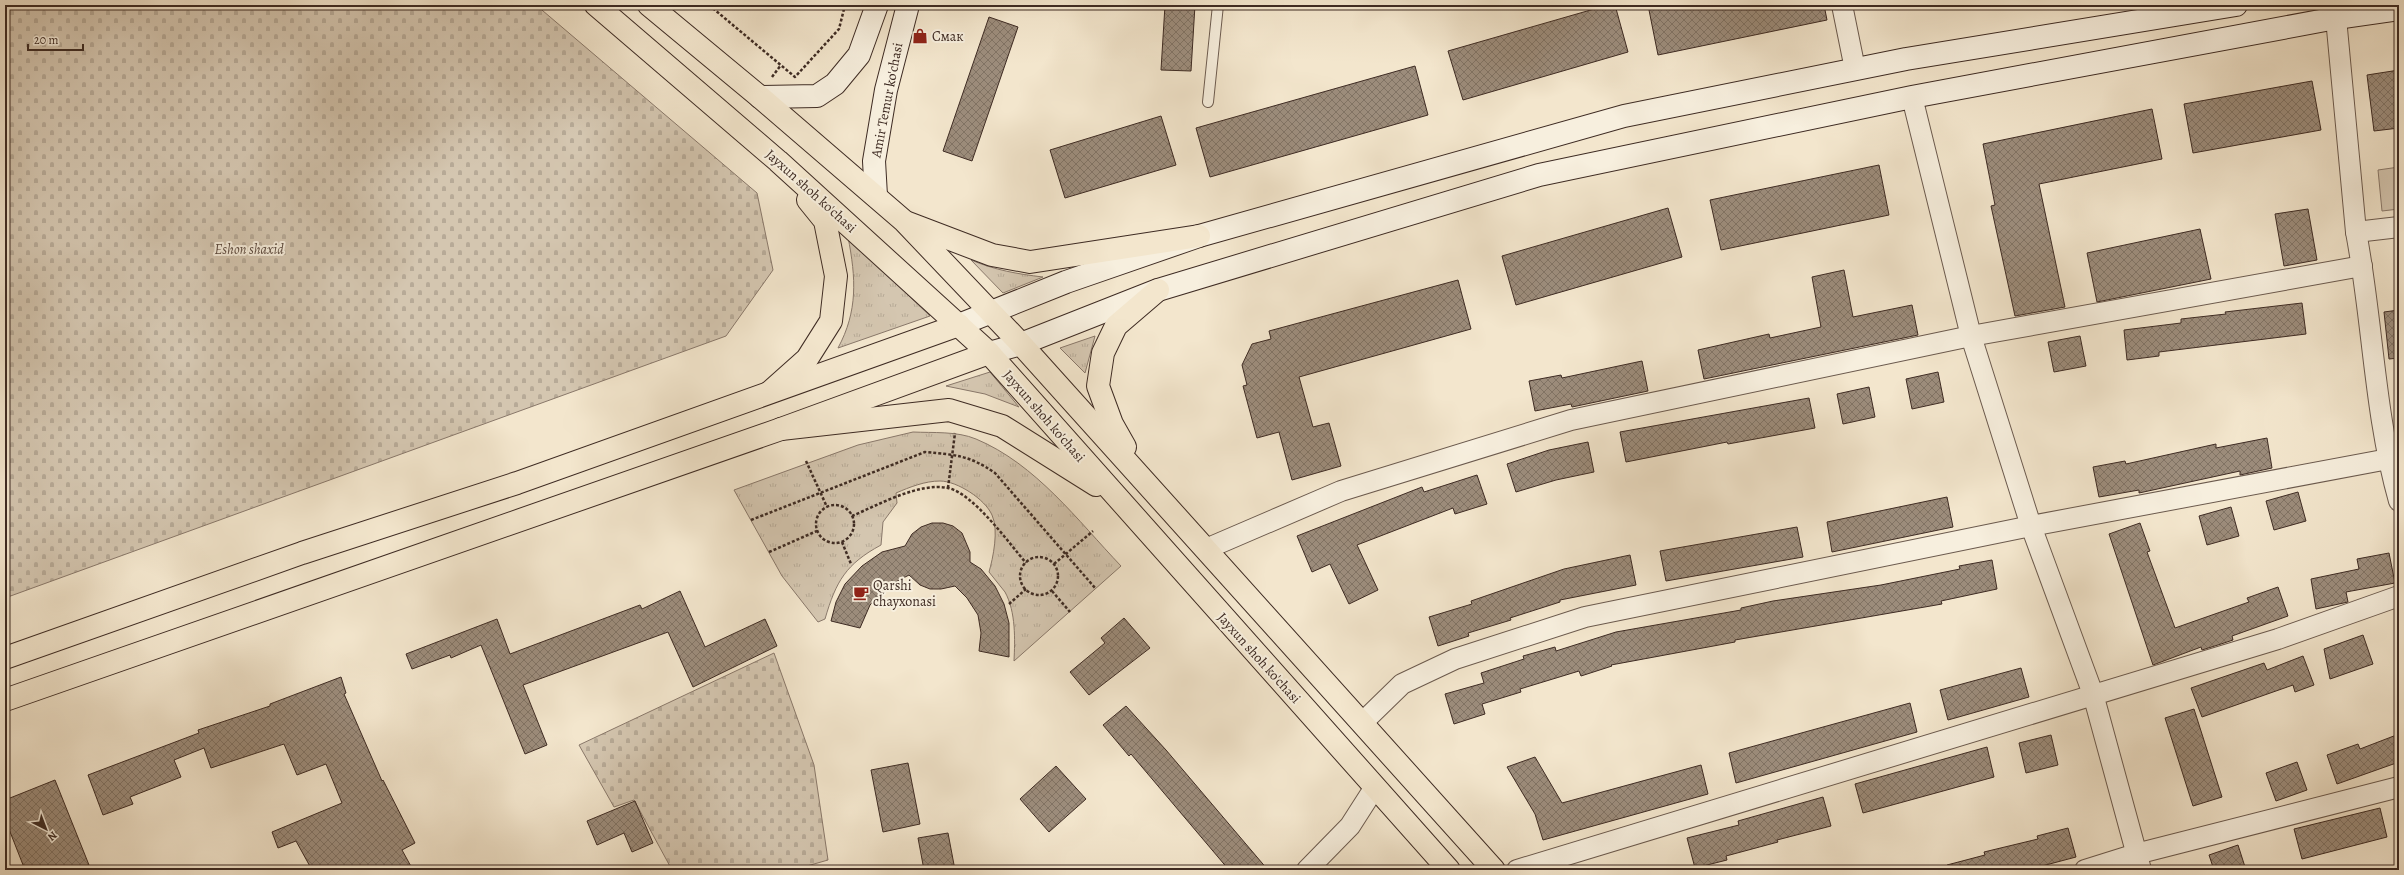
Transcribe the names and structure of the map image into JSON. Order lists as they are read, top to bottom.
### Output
{
  "streets": {
    "main road": ["Amir Temur ko'chasi", "Jayxun shoh ko'chasi"]
  },
  "parks": ["Eshon shaxid"],
  "places": {
    "shop": ["Смак"],
    "cafe": ["Qarshi chayxonasi"]
  },
  "scale_bar": "20 m",
  "north": "bottom right"
}
